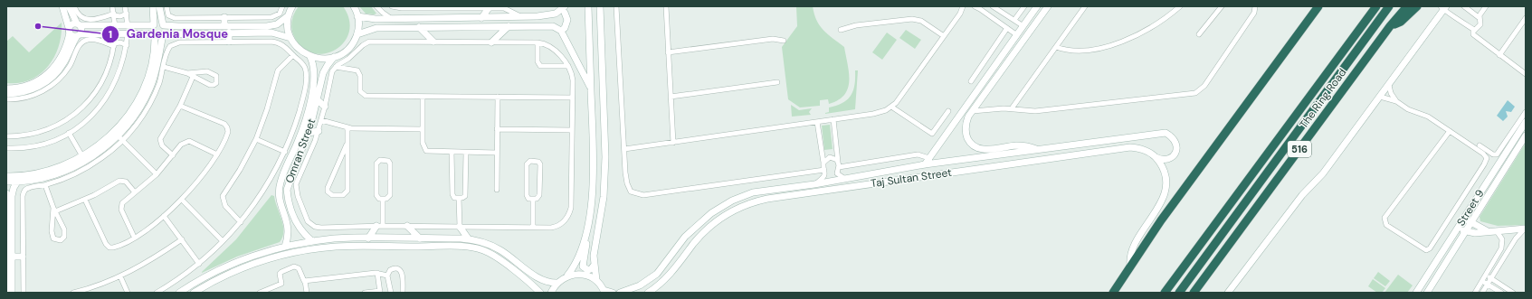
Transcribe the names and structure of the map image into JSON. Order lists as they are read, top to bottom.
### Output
{
  "streets": {
    "highway": ["The Ring Road", "516"],
    "street": ["Omran Street", "Taj Sultan Street", "Street 9"]
  },
  "places": ["Gardenia Mosque"]
}
